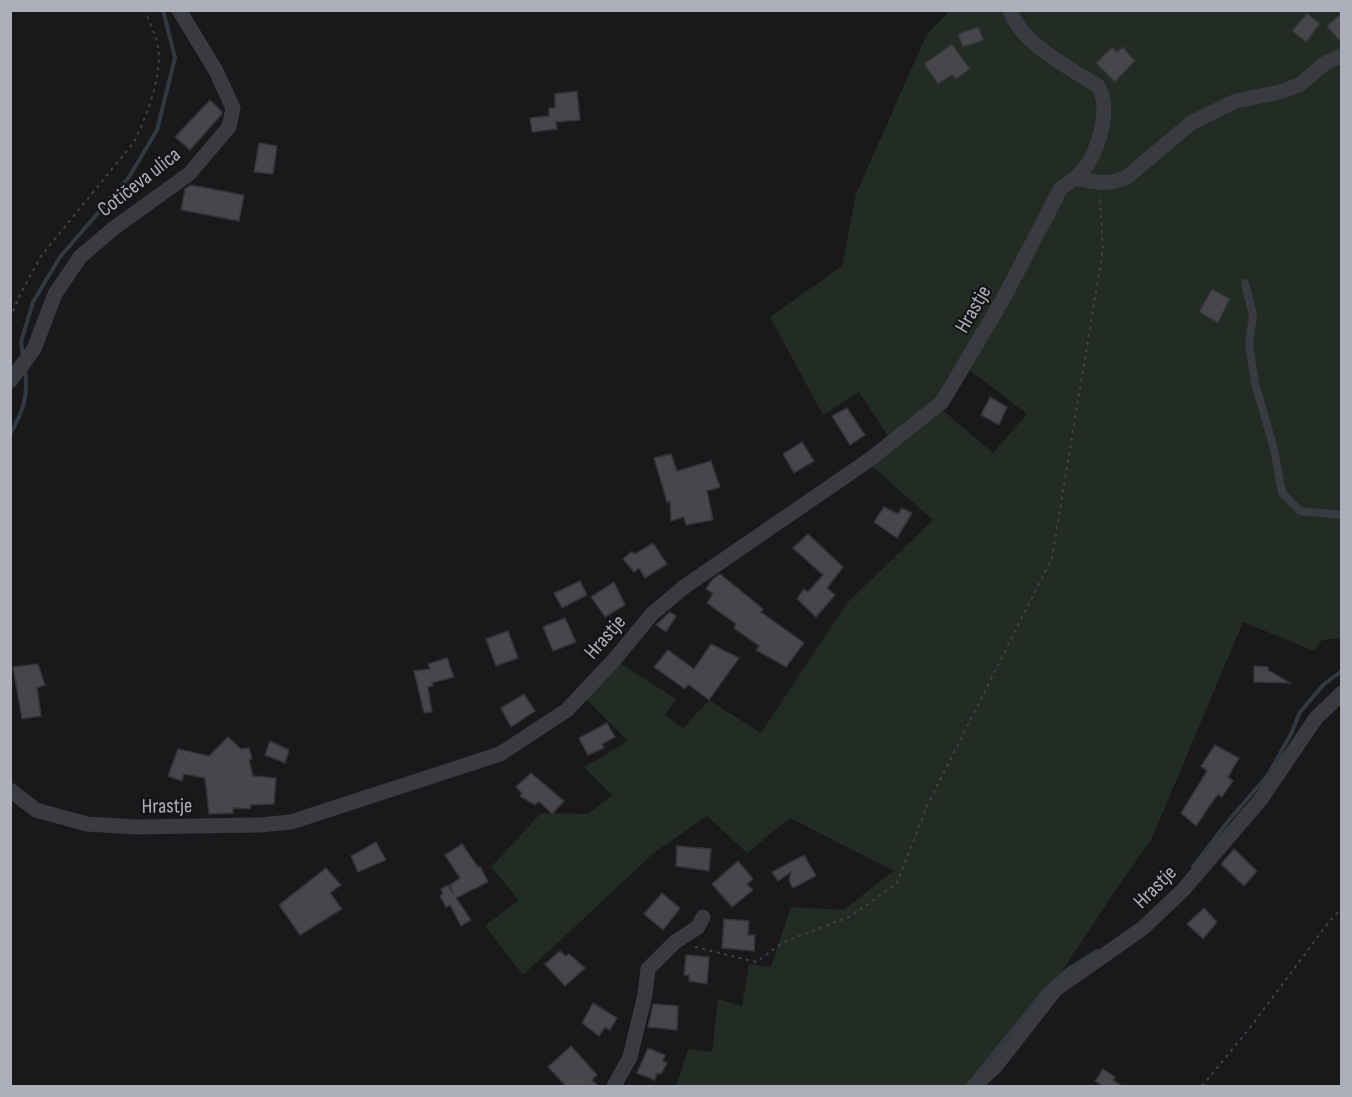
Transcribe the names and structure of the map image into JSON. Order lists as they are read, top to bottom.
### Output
{
  "streets": {
    "street": ["Cotičeva ulica", "Hrastje"]
  }
}
